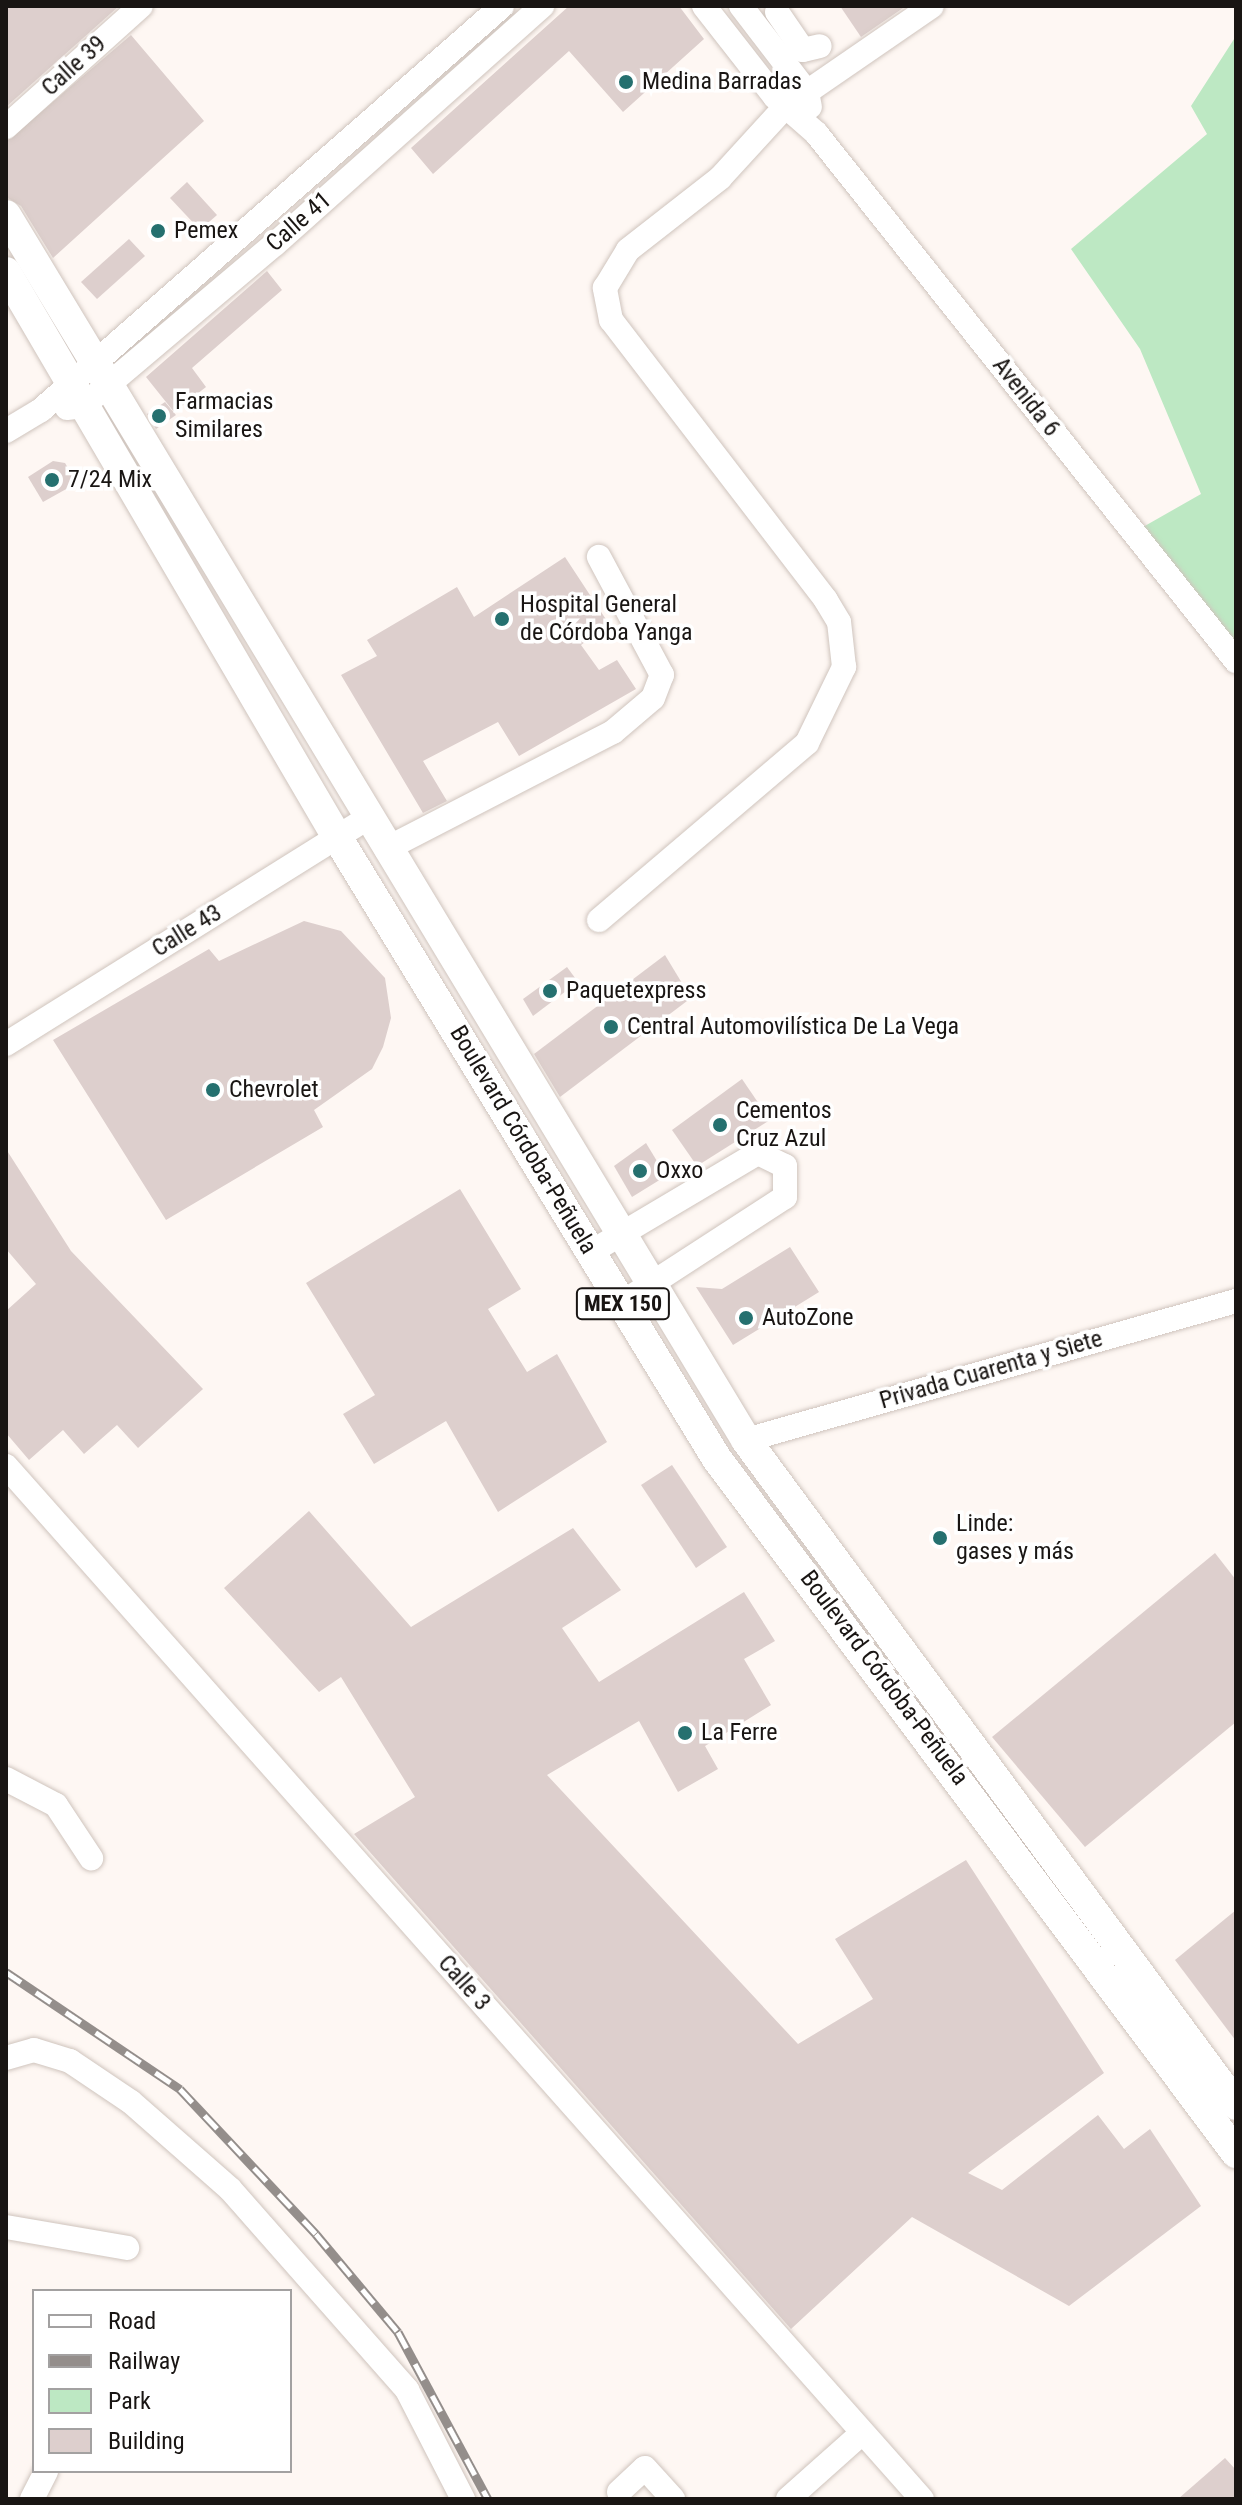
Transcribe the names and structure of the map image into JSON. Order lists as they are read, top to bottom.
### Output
{
  "streets": {
    "main road": ["Boulevard Córdoba-Peñuela", "MEX 150"],
    "street": [
      "Calle 39",
      "Calle 41",
      "Avenida 6",
      "Calle 43",
      "Privada Cuarenta y Siete",
      "Calle 3"
    ]
  },
  "crossings": [
    ["Calle 41", "Boulevard Córdoba-Peñuela"],
    ["Calle 43", "Boulevard Córdoba-Peñuela"],
    ["Boulevard Córdoba-Peñuela", "Privada Cuarenta y Siete"]
  ],
  "places": [
    "Medina Barradas",
    "Pemex",
    "Farmacias Similares",
    "7/24 Mix",
    "Hospital General de Córdoba Yanga",
    "Paquetexpress",
    "Central Automovilística De La Vega",
    "Chevrolet",
    "Cementos Cruz Azul",
    "Oxxo",
    "AutoZone",
    "Linde: gases y más",
    "La Ferre"
  ],
  "legend": [
    "Road",
    "Railway",
    "Park",
    "Building"
  ]
}
